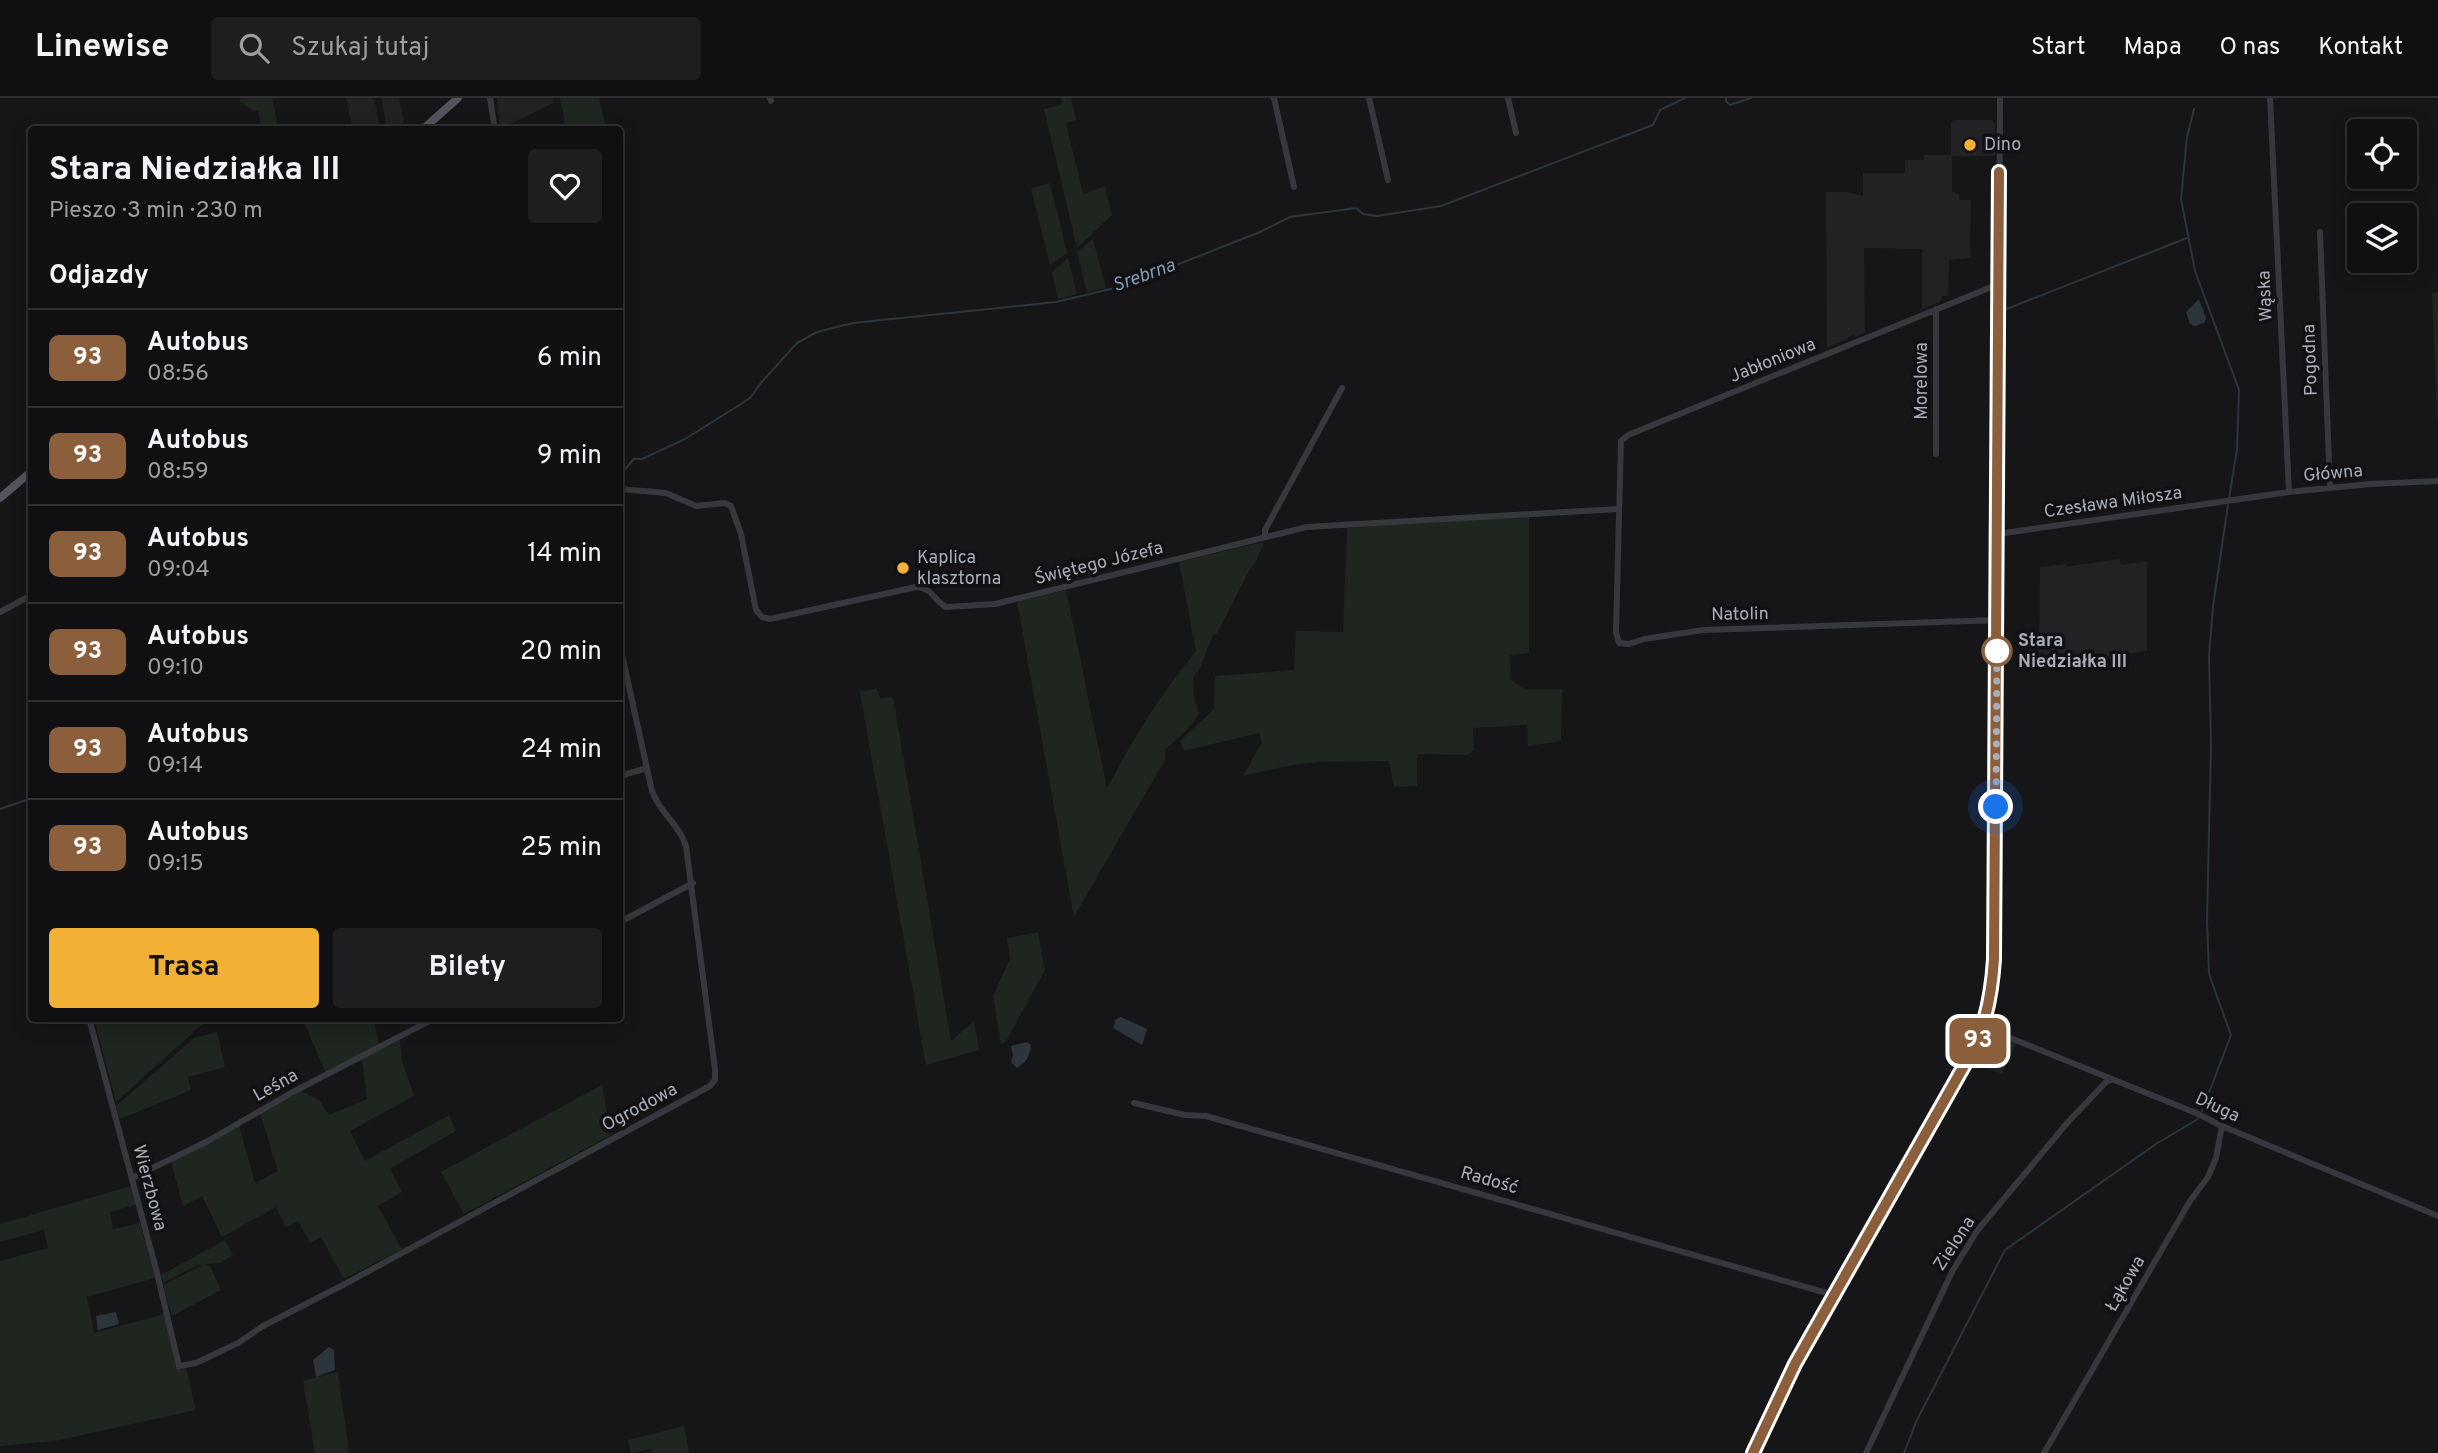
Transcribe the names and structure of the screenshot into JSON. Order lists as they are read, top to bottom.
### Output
{
  "streets": {
    "street": [
      "Wąska",
      "Pogodna",
      "Jabłoniowa",
      "Morelowa",
      "Główna",
      "Czesława Miłosza",
      "Świętego Józefa",
      "Natolin",
      "Leśna",
      "Ogrodowa",
      "Długa",
      "Radość",
      "Wierzbowa",
      "Zielona",
      "Łąkowa"
    ]
  },
  "crossings": [
    ["Wąska", "Główna"],
    ["Pogodna", "Główna"],
    ["Jabłoniowa", "Morelowa"],
    ["Jabłoniowa", "Świętego Józefa"],
    ["Jabłoniowa", "Natolin"],
    ["Główna", "Czesława Miłosza"],
    ["Świętego Józefa", "Natolin"],
    ["Leśna", "Wierzbowa"],
    ["Ogrodowa", "Wierzbowa"],
    ["Długa", "Zielona"],
    ["Długa", "Łąkowa"]
  ],
  "water": ["Srebrna"],
  "places": ["Dino", "Kaplica klasztorna", "Stara Niedziałka III"],
  "lines": ["bus line 93"],
  "page": {
    "header": "Linewise",
    "search": "Szukaj tutaj",
    "nav": [
      "Start",
      "Mapa",
      "O nas",
      "Kontakt"
    ],
    "on_map": "93",
    "heading": [
      ["Stara Niedziałka III", "Pieszo · 3 min · 230 m"],
      "Odjazdy"
    ],
    "list": [
      {
        "mark": "93",
        "name": "Autobus",
        "note": "08:56",
        "value": "6 min"
      },
      {
        "mark": "93",
        "name": "Autobus",
        "note": "08:59",
        "value": "9 min"
      },
      {
        "mark": "93",
        "name": "Autobus",
        "note": "09:04",
        "value": "14 min"
      },
      {
        "mark": "93",
        "name": "Autobus",
        "note": "09:10",
        "value": "20 min"
      },
      {
        "mark": "93",
        "name": "Autobus",
        "note": "09:14",
        "value": "24 min"
      },
      {
        "mark": "93",
        "name": "Autobus",
        "note": "09:15",
        "value": "25 min"
      }
    ],
    "buttons": ["Trasa", "Bilety"]
  }
}
